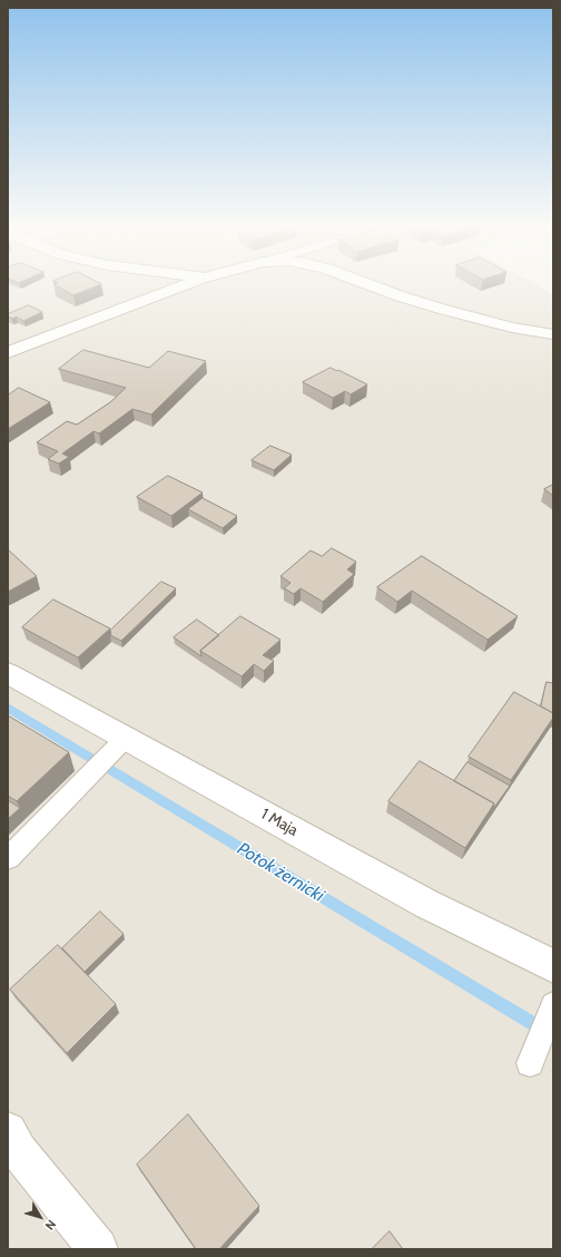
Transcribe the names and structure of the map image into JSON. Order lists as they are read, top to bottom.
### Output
{
  "streets": {
    "street": ["1 Maja"]
  },
  "water": ["Potok żernicki"],
  "north": "bottom right"
}
